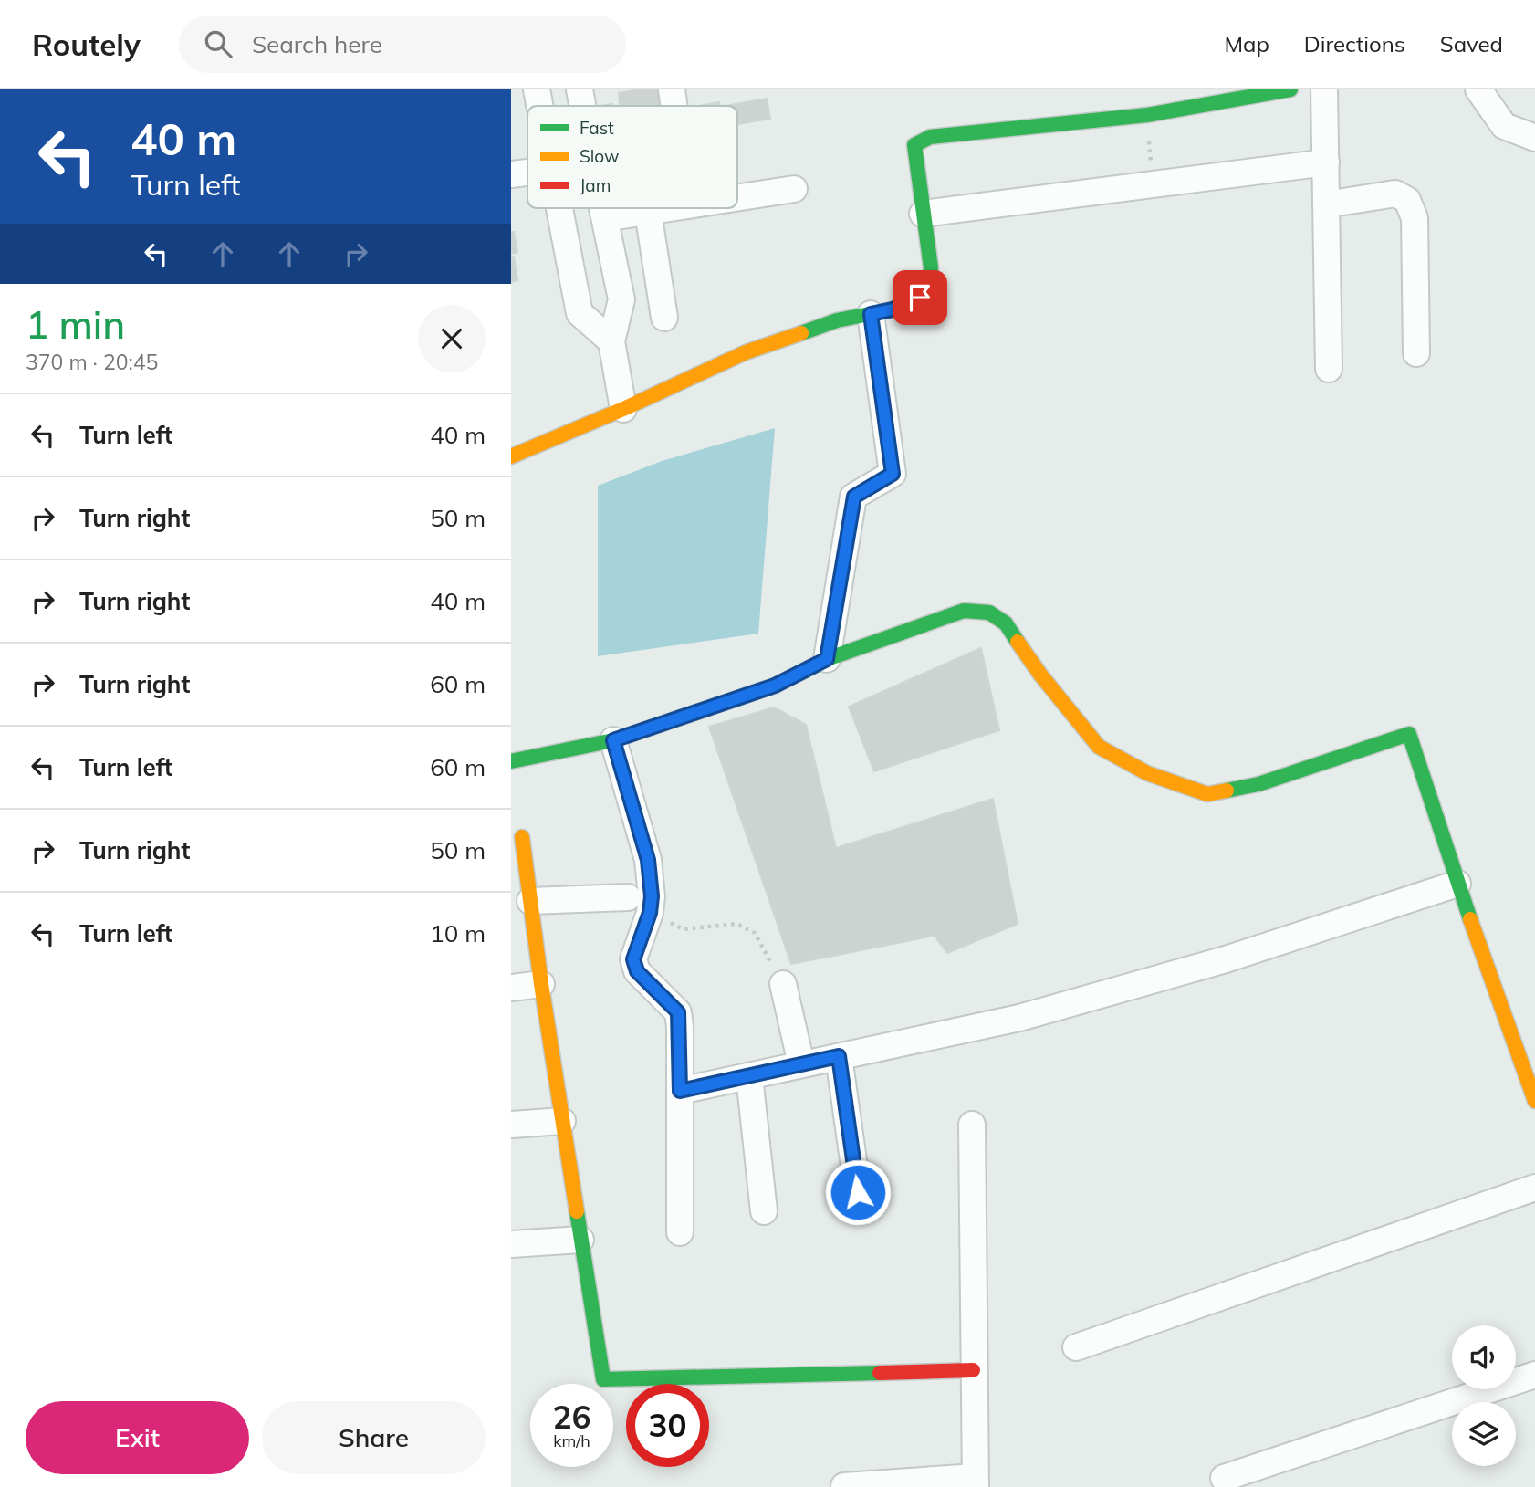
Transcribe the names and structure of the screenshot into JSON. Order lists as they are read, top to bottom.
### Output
{
  "legend": ["Fast", "Slow", "Jam"],
  "page": {
    "header": "Routely",
    "search": "Search here",
    "nav": ["Map", "Directions", "Saved"],
    "turn": ["40 m", "Turn left"],
    "heading": ["1 min", "370 m · 20:45"],
    "list": [
      {
        "name": "Turn left",
        "value": "40 m"
      },
      {
        "name": "Turn right",
        "value": "50 m"
      },
      {
        "name": "Turn right",
        "value": "40 m"
      },
      {
        "name": "Turn right",
        "value": "60 m"
      },
      {
        "name": "Turn left",
        "value": "60 m"
      },
      {
        "name": "Turn right",
        "value": "50 m"
      },
      {
        "name": "Turn left",
        "value": "10 m"
      }
    ],
    "speed": "26 km/h",
    "limit": "30",
    "buttons": ["Exit", "Share"]
  }
}
